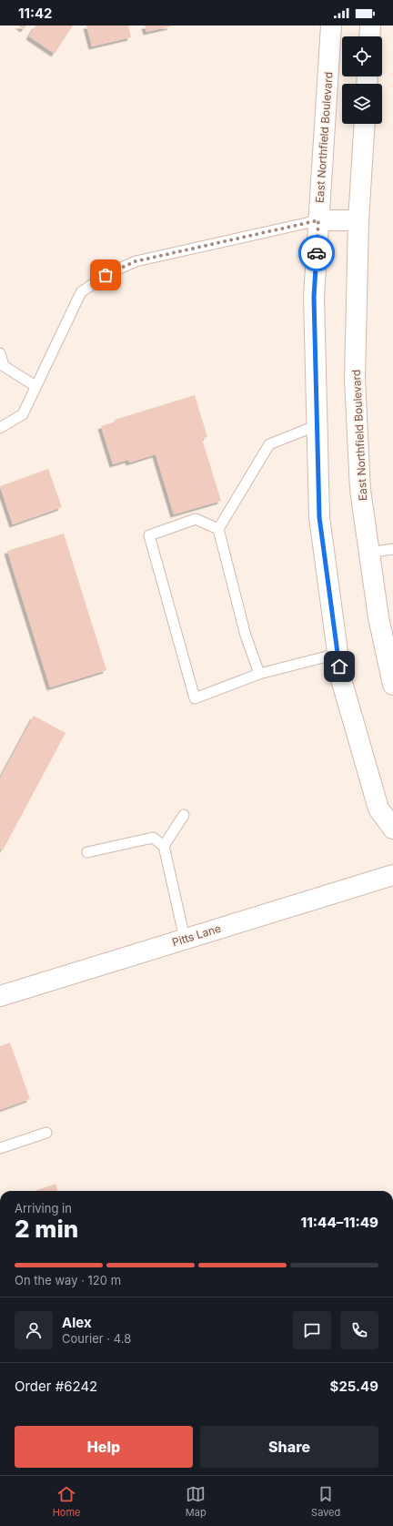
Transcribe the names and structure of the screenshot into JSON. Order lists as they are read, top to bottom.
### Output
{
  "streets": {
    "main road": ["East Northfield Boulevard", "Pitts Lane"]
  },
  "page": {
    "status": "11:42",
    "heading": ["2 min", "Arriving in", "11:44–11:49"],
    "panel": [
      "Alex",
      "Courier · 4.8",
      "Order #6242",
      "$25.49"
    ],
    "bar": "On the way · 120 m",
    "buttons": ["Help", "Share"],
    "tabs": ["Home", "Map", "Saved"]
  }
}
